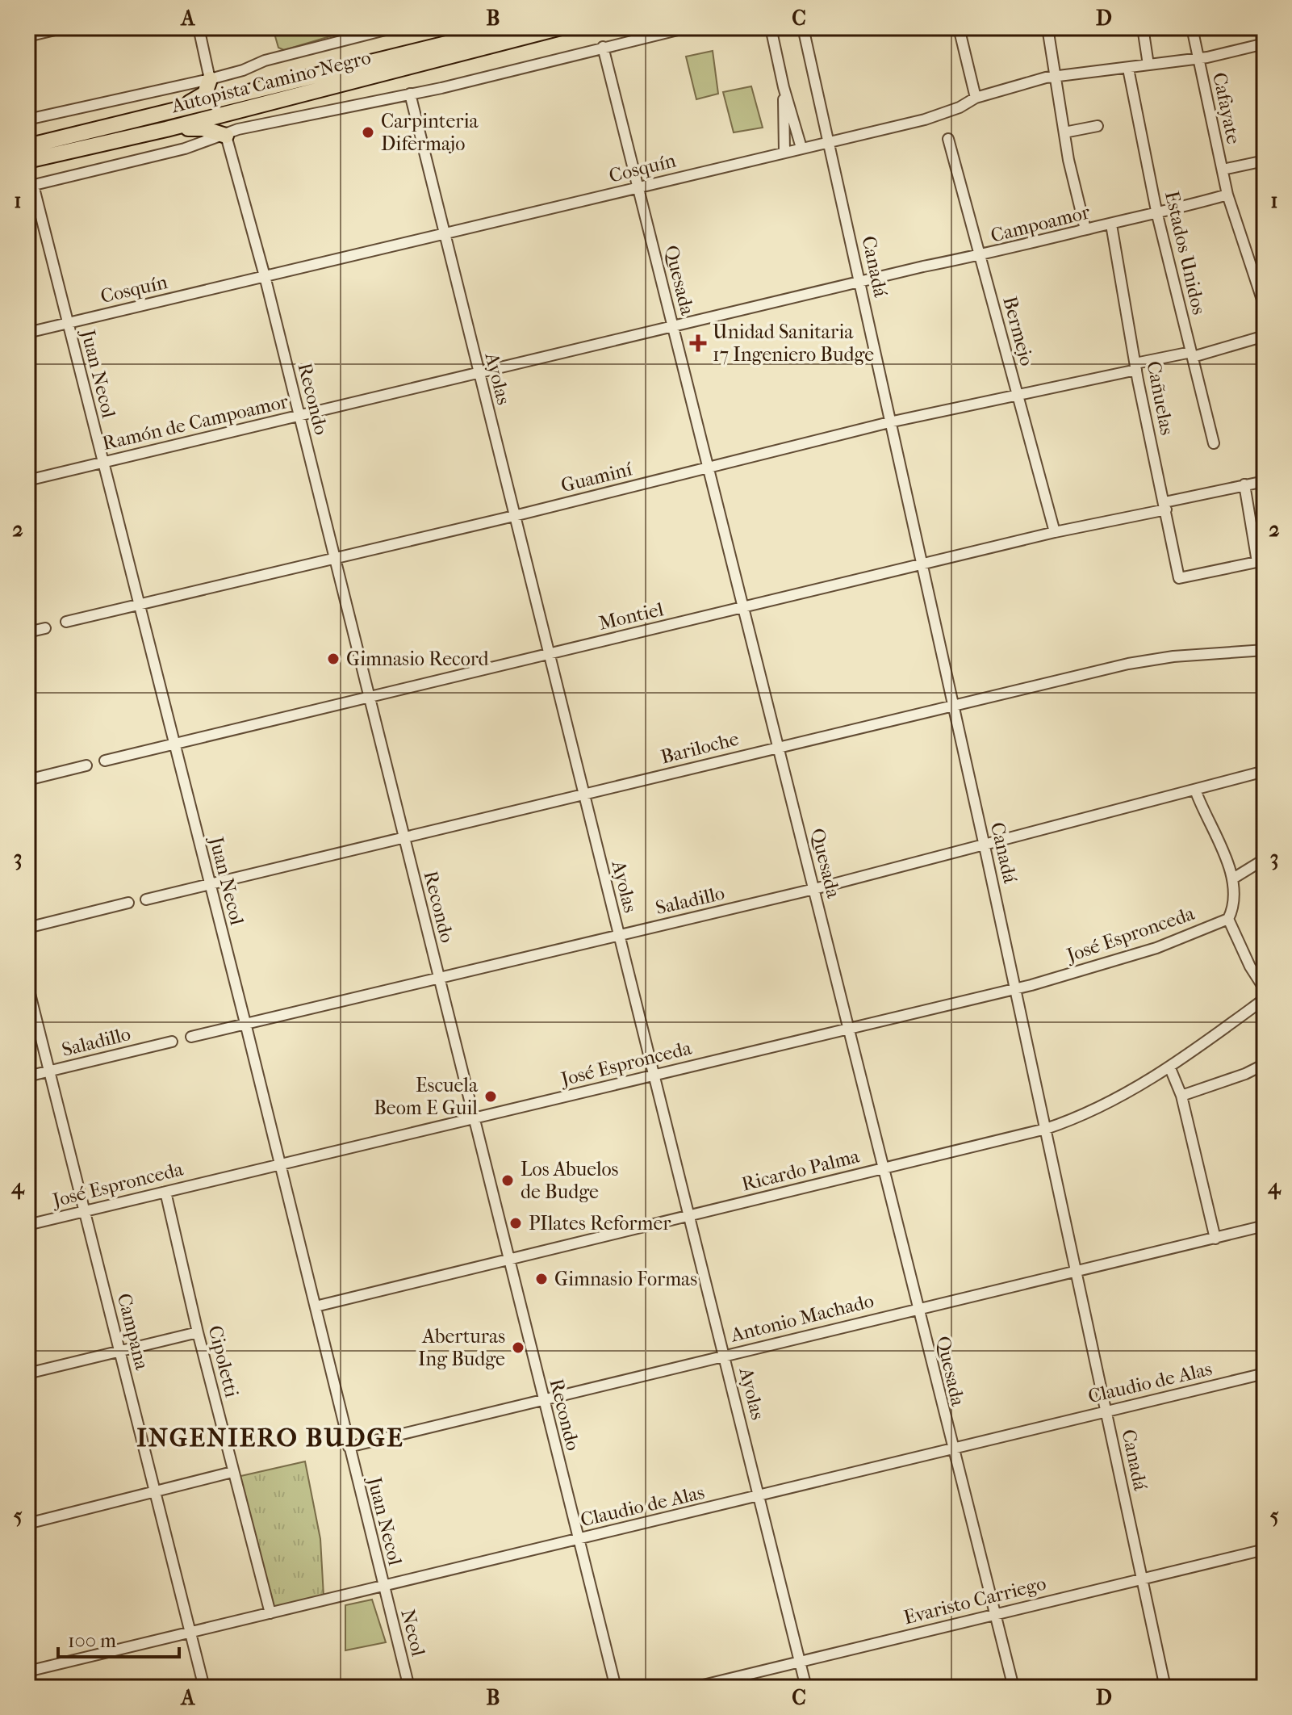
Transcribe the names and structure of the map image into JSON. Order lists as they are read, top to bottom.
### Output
{
  "streets": {
    "highway": ["Autopista Camino Negro"],
    "street": [
      "Cafayate",
      "Cosquín",
      "Campoamor",
      "Estados Unidos",
      "Canadá",
      "Quesada",
      "Bermejo",
      "Juan Necol",
      "Ayolas",
      "Cañuelas",
      "Recondo",
      "Ramón de Campoamor",
      "Guaminí",
      "Montiel",
      "Bariloche",
      "Saladillo",
      "José Espronceda",
      "Ricardo Palma",
      "Antonio Machado",
      "Campana",
      "Cipoletti",
      "Claudio de Alas",
      "Evaristo Carriego",
      "Necol"
    ]
  },
  "crossings": [
    ["Cafayate", "Cosquín"],
    ["Cafayate", "Campoamor"],
    ["Cosquín", "Estados Unidos"],
    ["Cosquín", "Canadá"],
    ["Cosquín", "Quesada"],
    ["Cosquín", "Juan Necol"],
    ["Cosquín", "Ayolas"],
    ["Cosquín", "Recondo"],
    ["Campoamor", "Estados Unidos"],
    ["Campoamor", "Canadá"],
    ["Campoamor", "Bermejo"],
    ["Campoamor", "Cañuelas"],
    ["Campoamor", "Ramón de Campoamor"],
    ["Estados Unidos", "Guaminí"],
    ["Canadá", "Ramón de Campoamor"],
    ["Canadá", "Guaminí"],
    ["Canadá", "Montiel"],
    ["Canadá", "Bariloche"],
    ["Canadá", "Saladillo"],
    ["Canadá", "José Espronceda"],
    ["Canadá", "Ricardo Palma"],
    ["Canadá", "Antonio Machado"],
    ["Canadá", "Claudio de Alas"],
    ["Canadá", "Evaristo Carriego"],
    ["Quesada", "Ramón de Campoamor"],
    ["Quesada", "Guaminí"],
    ["Quesada", "Montiel"],
    ["Quesada", "Bariloche"],
    ["Quesada", "Saladillo"],
    ["Quesada", "José Espronceda"],
    ["Quesada", "Ricardo Palma"],
    ["Quesada", "Antonio Machado"],
    ["Quesada", "Claudio de Alas"],
    ["Quesada", "Evaristo Carriego"],
    ["Bermejo", "Guaminí"],
    ["Bermejo", "Montiel"],
    ["Juan Necol", "Ramón de Campoamor"],
    ["Juan Necol", "Guaminí"],
    ["Juan Necol", "Montiel"],
    ["Juan Necol", "Bariloche"],
    ["Juan Necol", "Saladillo"],
    ["Juan Necol", "José Espronceda"],
    ["Juan Necol", "Ricardo Palma"],
    ["Juan Necol", "Antonio Machado"],
    ["Juan Necol", "Claudio de Alas"],
    ["Juan Necol", "Necol"],
    ["Ayolas", "Ramón de Campoamor"],
    ["Ayolas", "Guaminí"],
    ["Ayolas", "Montiel"],
    ["Ayolas", "Bariloche"],
    ["Ayolas", "Saladillo"],
    ["Ayolas", "José Espronceda"],
    ["Ayolas", "Ricardo Palma"],
    ["Ayolas", "Antonio Machado"],
    ["Ayolas", "Claudio de Alas"],
    ["Ayolas", "Evaristo Carriego"],
    ["Cañuelas", "Guaminí"],
    ["Cañuelas", "Montiel"],
    ["Recondo", "Ramón de Campoamor"],
    ["Recondo", "Guaminí"],
    ["Recondo", "Montiel"],
    ["Recondo", "Bariloche"],
    ["Recondo", "Saladillo"],
    ["Recondo", "José Espronceda"],
    ["Recondo", "Ricardo Palma"],
    ["Recondo", "Antonio Machado"],
    ["Recondo", "Claudio de Alas"],
    ["Saladillo", "Campana"],
    ["José Espronceda", "Campana"],
    ["José Espronceda", "Cipoletti"],
    ["Campana", "Claudio de Alas"],
    ["Cipoletti", "Claudio de Alas"],
    ["Claudio de Alas", "Necol"]
  ],
  "districts": ["INGENIERO BUDGE"],
  "places": {
    "other": [
      "Carpinteria Difermajo",
      "Gimnasio Record",
      "Escuela Beom E Guil",
      "Los Abuelos de Budge",
      "PIlates Reformer",
      "Gimnasio Formas",
      "Aberturas Ing Budge"
    ],
    "health": ["Unidad Sanitaria 17 Ingeniero Budge"]
  },
  "scale_bar": "100 m",
  "grid": {
    "columns": [
      "A",
      "B",
      "C",
      "D"
    ],
    "rows": [
      "1",
      "2",
      "3",
      "4",
      "5"
    ]
  }
}
